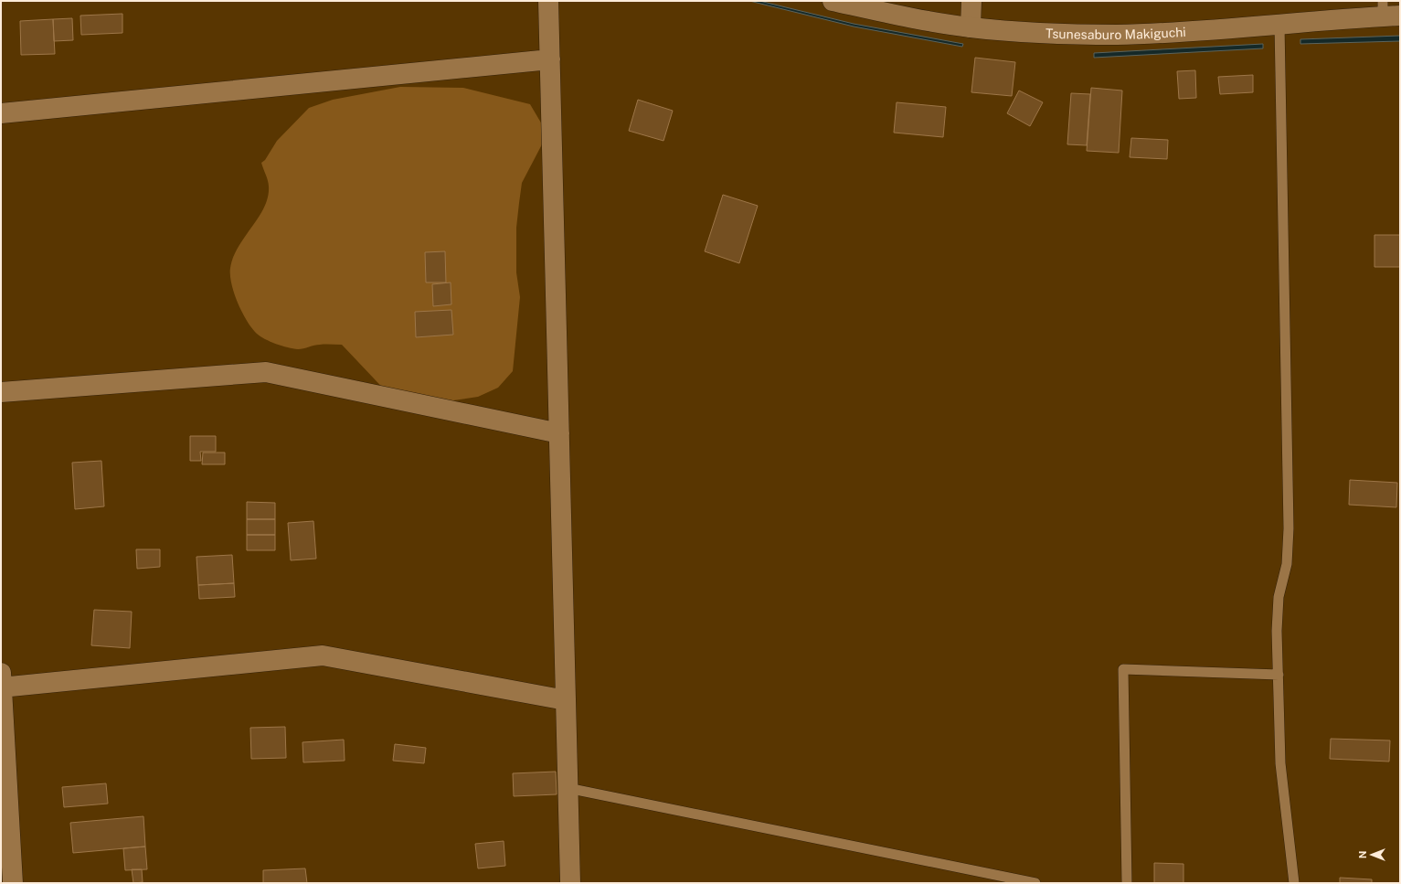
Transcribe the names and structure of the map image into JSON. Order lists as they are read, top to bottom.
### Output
{
  "streets": {
    "street": ["Tsunesaburo Makiguchi"]
  },
  "north": "left"
}
